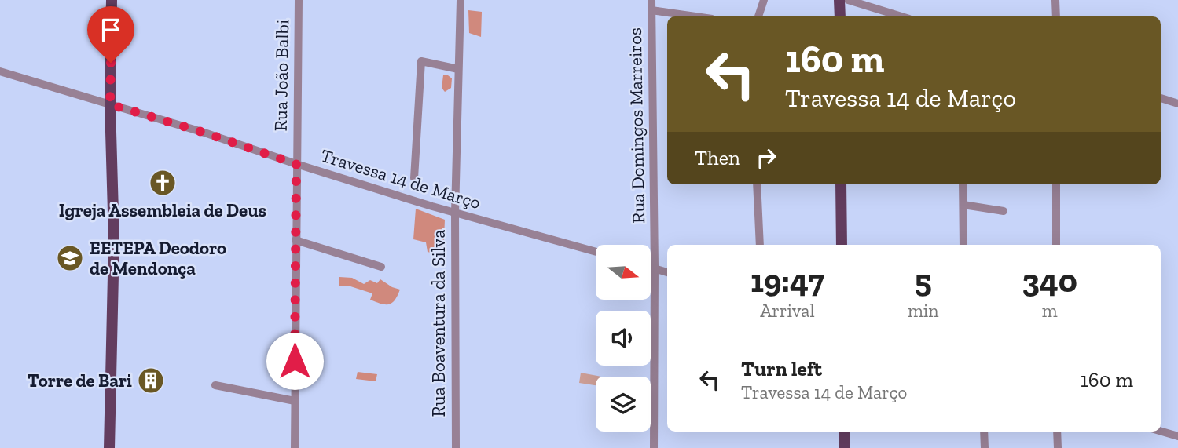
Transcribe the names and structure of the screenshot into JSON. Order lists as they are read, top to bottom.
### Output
{
  "streets": {
    "street": [
      "Rua João Balbi",
      "Rua Domingos Marreiros",
      "Travessa 14 de Março",
      "Rua Boaventura da Silva"
    ]
  },
  "crossings": [
    ["Rua João Balbi", "Travessa 14 de Março"],
    ["Travessa 14 de Março", "Rua Boaventura da Silva"]
  ],
  "places": {
    "church": ["Igreja Assembleia de Deus"],
    "school or university": ["EETEPA Deodoro de Mendonça"],
    "building": ["Torre de Bari"]
  },
  "north": "right",
  "page": {
    "turn": ["160 m", "Travessa 14 de Março"],
    "then": "Then",
    "eta": [
      "19:47",
      "Arrival",
      "5",
      "min",
      "340",
      "m"
    ],
    "list": [
      {
        "name": "Turn left",
        "note": "Travessa 14 de Março",
        "value": "160 m"
      }
    ]
  }
}
